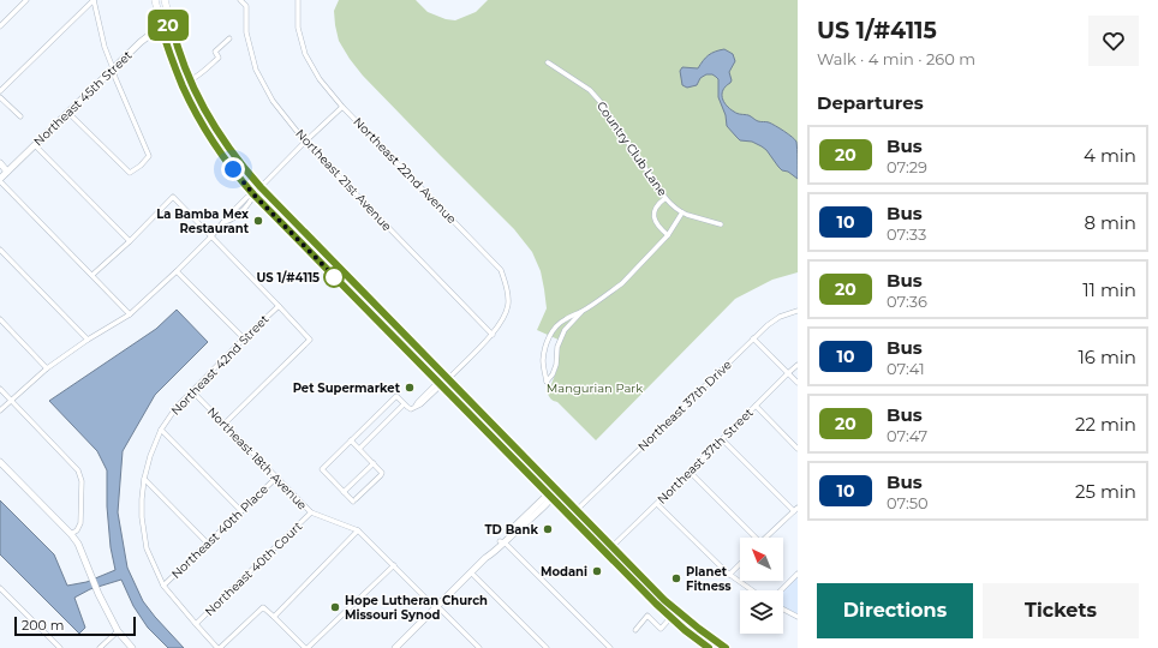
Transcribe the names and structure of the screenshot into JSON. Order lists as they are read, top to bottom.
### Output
{
  "streets": {
    "street": [
      "Northeast 45th Street",
      "Country Club Lane",
      "Northeast 22nd Avenue",
      "Northeast 21st Avenue",
      "Northeast 42nd Street",
      "Northeast 37th Drive",
      "Northeast 37th Street",
      "Northeast 18th Avenue",
      "Northeast 40th Place",
      "Northeast 40th Court"
    ]
  },
  "crossings": [
    ["Northeast 22nd Avenue", "Northeast 21st Avenue"],
    ["Northeast 42nd Street", "Northeast 18th Avenue"],
    ["Northeast 42nd Street", "Northeast 40th Place"],
    ["Northeast 42nd Street", "Northeast 40th Court"],
    ["Northeast 18th Avenue", "Northeast 40th Place"],
    ["Northeast 18th Avenue", "Northeast 40th Court"]
  ],
  "parks": ["Mangurian Park"],
  "places": [
    "La Bamba Mex Restaurant",
    "US 1/#4115",
    "Pet Supermarket",
    "TD Bank",
    "Modani",
    "Planet Fitness",
    "Hope Lutheran Church Missouri Synod"
  ],
  "lines": ["bus line 20"],
  "scale_bar": "200 m",
  "north": "top left",
  "page": {
    "on_map": "20",
    "heading": [
      ["US 1/#4115", "Walk · 4 min · 260 m"],
      "Departures"
    ],
    "list": [
      {
        "mark": "20",
        "name": "Bus",
        "note": "07:29",
        "value": "4 min"
      },
      {
        "mark": "10",
        "name": "Bus",
        "note": "07:33",
        "value": "8 min"
      },
      {
        "mark": "20",
        "name": "Bus",
        "note": "07:36",
        "value": "11 min"
      },
      {
        "mark": "10",
        "name": "Bus",
        "note": "07:41",
        "value": "16 min"
      },
      {
        "mark": "20",
        "name": "Bus",
        "note": "07:47",
        "value": "22 min"
      },
      {
        "mark": "10",
        "name": "Bus",
        "note": "07:50",
        "value": "25 min"
      }
    ],
    "buttons": ["Directions", "Tickets"],
    "scale": "200 m"
  }
}
